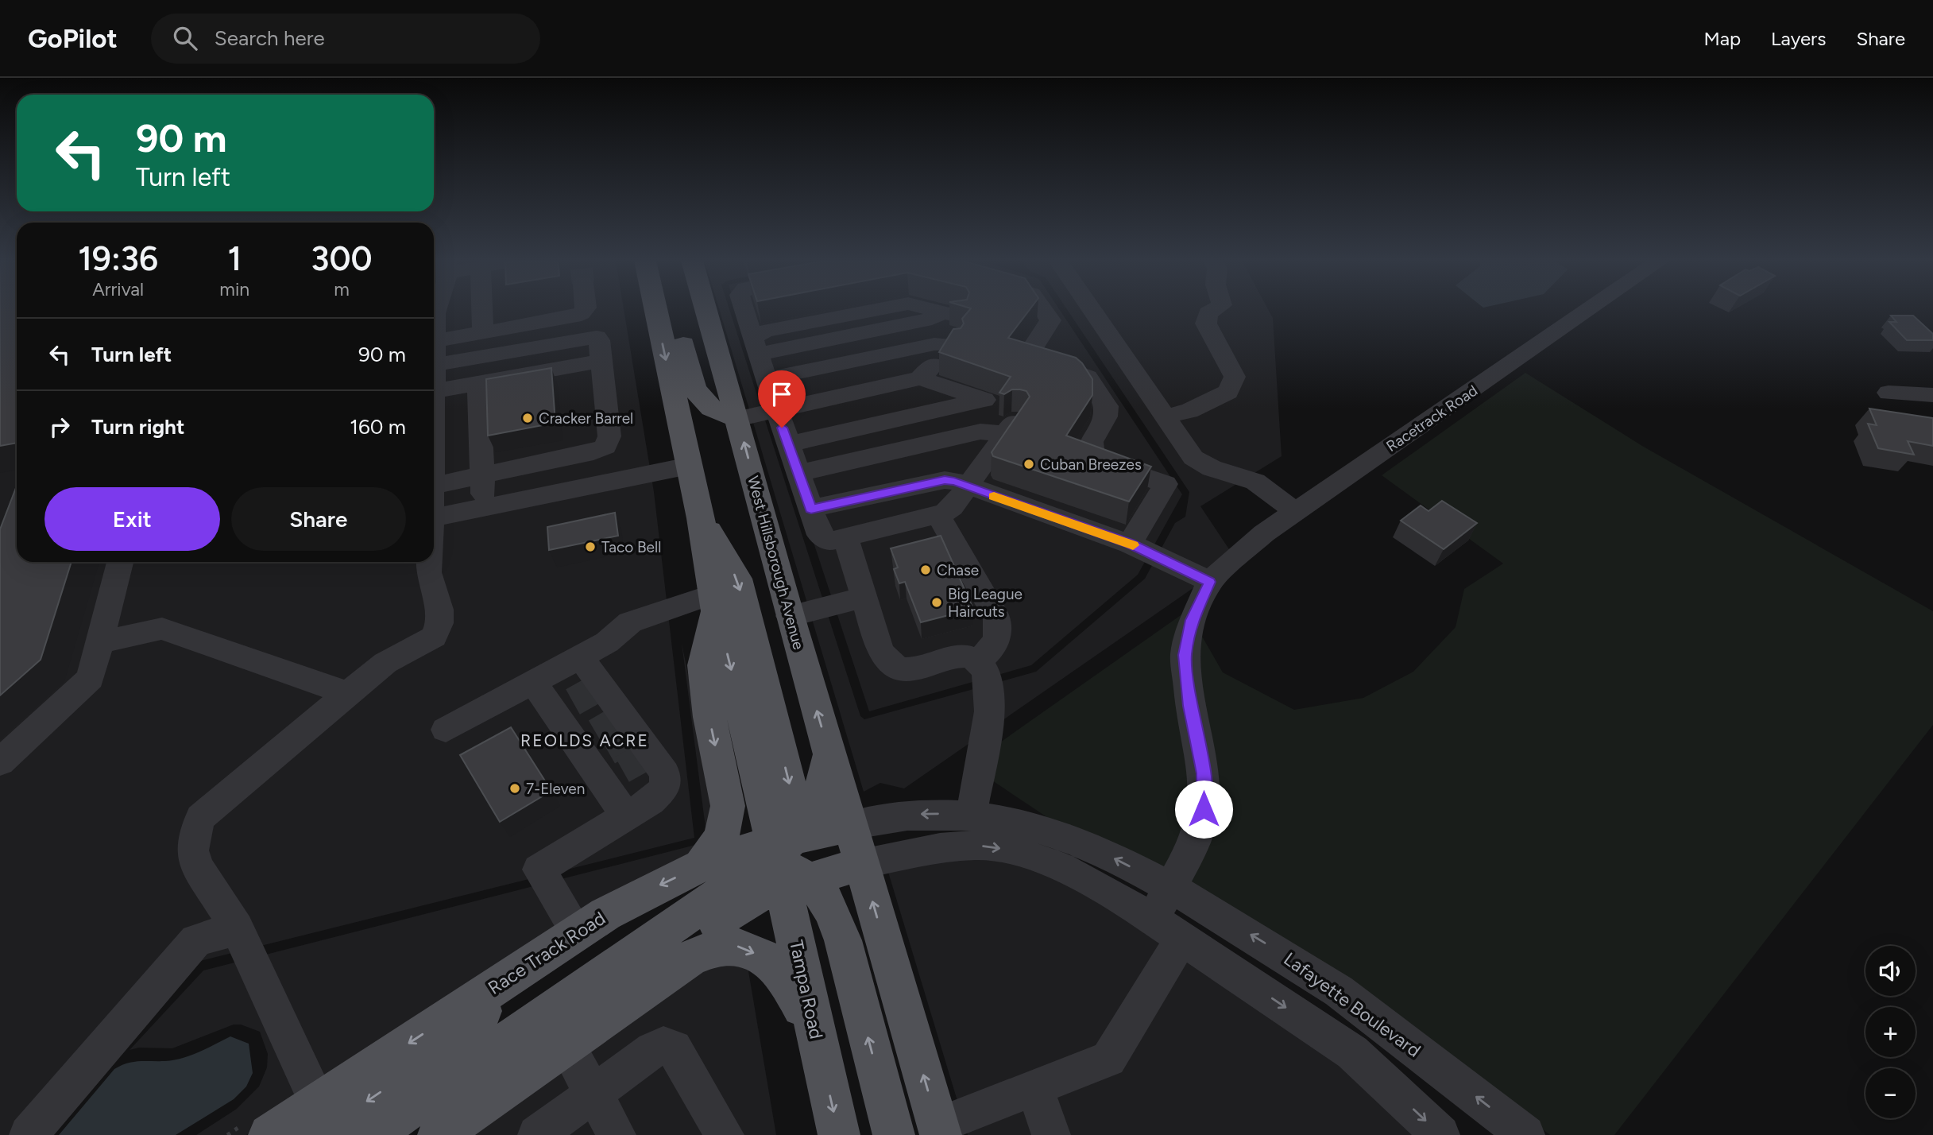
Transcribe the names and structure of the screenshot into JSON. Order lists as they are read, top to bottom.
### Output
{
  "streets": {
    "main road": ["West Hillsborough Avenue", "Race Track Road", "Tampa Road"],
    "street": ["Racetrack Road", "Lafayette Boulevard"]
  },
  "crossings": [
    ["West Hillsborough Avenue", "Race Track Road"],
    ["West Hillsborough Avenue", "Lafayette Boulevard"],
    ["Race Track Road", "Tampa Road"],
    ["Race Track Road", "Lafayette Boulevard"]
  ],
  "districts": ["REOLDS ACRE"],
  "places": [
    "Cracker Barrel",
    "Cuban Breezes",
    "Taco Bell",
    "Chase",
    "Big League Haircuts",
    "7-Eleven"
  ],
  "page": {
    "header": "GoPilot",
    "search": "Search here",
    "nav": ["Map", "Layers", "Share"],
    "turn": ["90 m", "Turn left"],
    "eta": [
      "19:36",
      "Arrival",
      "1",
      "min",
      "300",
      "m"
    ],
    "list": [
      {
        "name": "Turn left",
        "value": "90 m"
      },
      {
        "name": "Turn right",
        "value": "160 m"
      }
    ],
    "buttons": ["Exit", "Share"],
    "map_buttons": ["+", "−"]
  }
}
